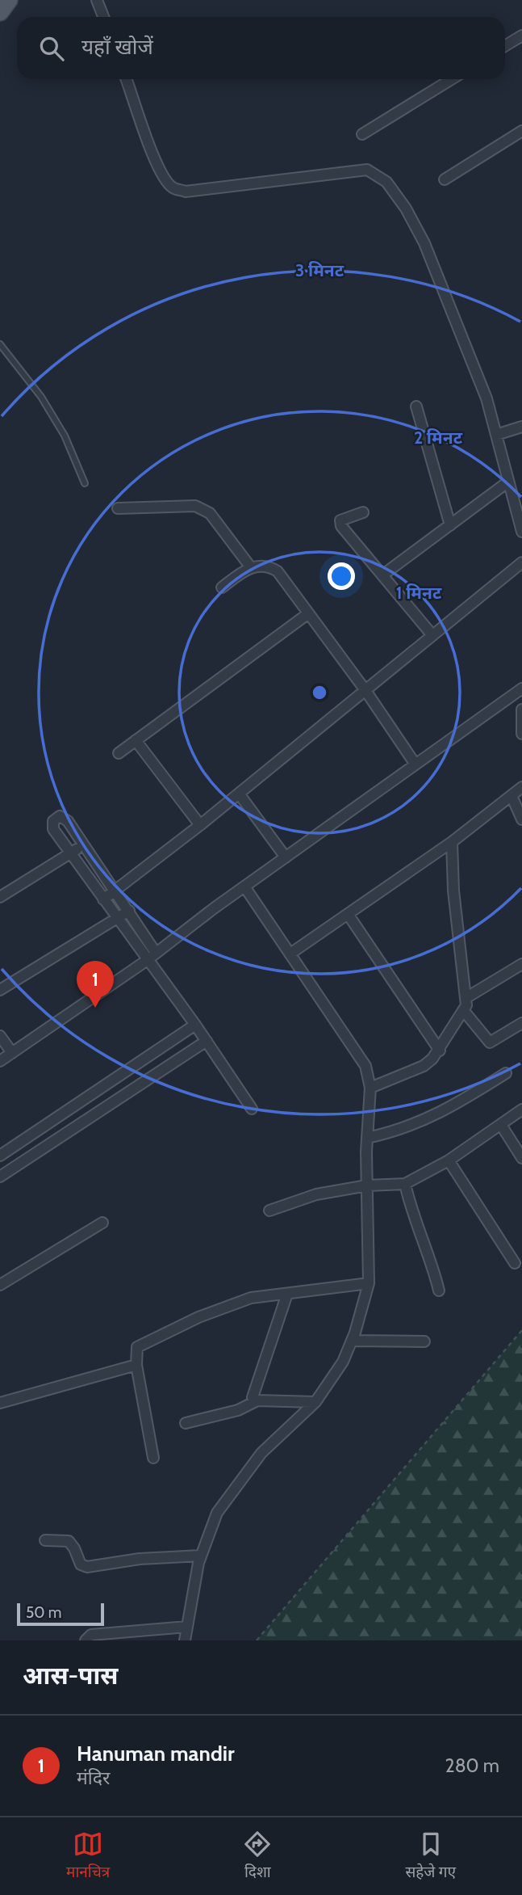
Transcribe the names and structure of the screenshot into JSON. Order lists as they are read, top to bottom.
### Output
{
  "scale_bar": "50 m",
  "page": {
    "search": "यहाँ खोजें",
    "pins": "1",
    "scale": "50 m",
    "heading": "आस-पास",
    "list": [
      {
        "mark": "1",
        "name": "Hanuman mandir",
        "note": "मंदिर",
        "value": "280 m"
      }
    ],
    "nav": ["मानचित्र", "दिशा", "सहेजे गए"]
  },
  "rings": ["3 मिनट", "2 मिनट", "1 मिनट"]
}
